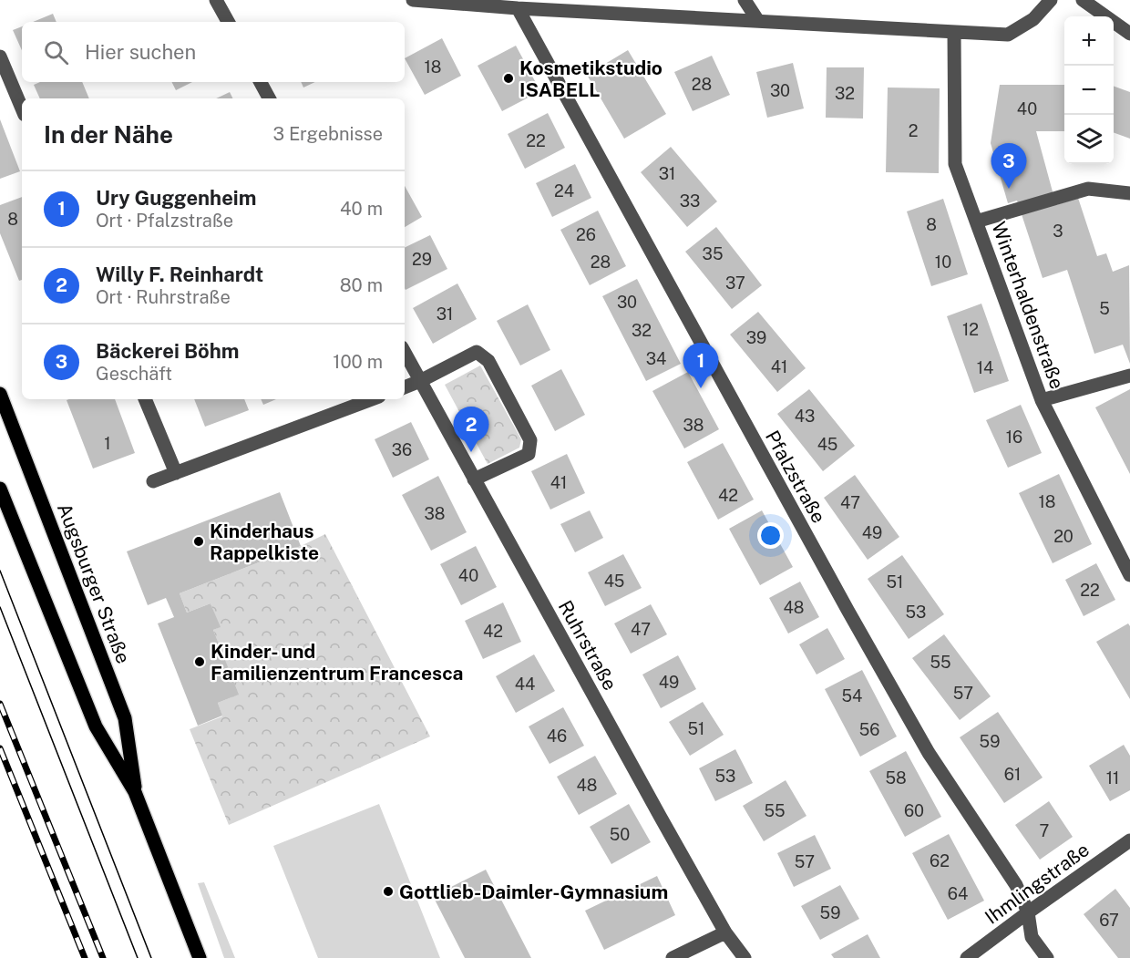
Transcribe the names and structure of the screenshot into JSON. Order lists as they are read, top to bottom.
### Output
{
  "streets": {
    "main road": ["Augsburger Straße"],
    "street": [
      "Winterhaldenstraße",
      "Pfalzstraße",
      "Ruhrstraße",
      "Ihmlingstraße"
    ]
  },
  "crossings": [
    ["Pfalzstraße", "Ihmlingstraße"]
  ],
  "places": [
    "Kosmetikstudio ISABELL",
    "Kinderhaus Rappelkiste",
    "Kinder- und Familienzentrum Francesca",
    "Gottlieb-Daimler-Gymnasium"
  ],
  "house_numbers": [
    "18",
    "28",
    "30",
    "32",
    "40",
    "2",
    "22",
    "31",
    "24",
    "33",
    "8",
    "8",
    "3",
    "26",
    "35",
    "29",
    "28",
    "10",
    "37",
    "30",
    "5",
    "31",
    "12",
    "32",
    "39",
    "34",
    "41",
    "14",
    "43",
    "38",
    "16",
    "1",
    "45",
    "36",
    "41",
    "42",
    "18",
    "47",
    "38",
    "49",
    "20",
    "40",
    "45",
    "51",
    "22",
    "48",
    "53",
    "47",
    "42",
    "55",
    "49",
    "44",
    "57",
    "54",
    "51",
    "56",
    "46",
    "59",
    "61",
    "53",
    "58",
    "11",
    "48",
    "55",
    "60",
    "7",
    "50",
    "62",
    "57",
    "64",
    "59",
    "67"
  ],
  "page": {
    "map_buttons": ["+", "−"],
    "search": "Hier suchen",
    "heading": ["In der Nähe", "3 Ergebnisse"],
    "pins": ["3", "1", "2"],
    "list": [
      {
        "mark": "1",
        "name": "Ury Guggenheim",
        "note": "Ort · Pfalzstraße",
        "value": "40 m"
      },
      {
        "mark": "2",
        "name": "Willy F. Reinhardt",
        "note": "Ort · Ruhrstraße",
        "value": "80 m"
      },
      {
        "mark": "3",
        "name": "Bäckerei Böhm",
        "note": "Geschäft",
        "value": "100 m"
      }
    ]
  }
}
